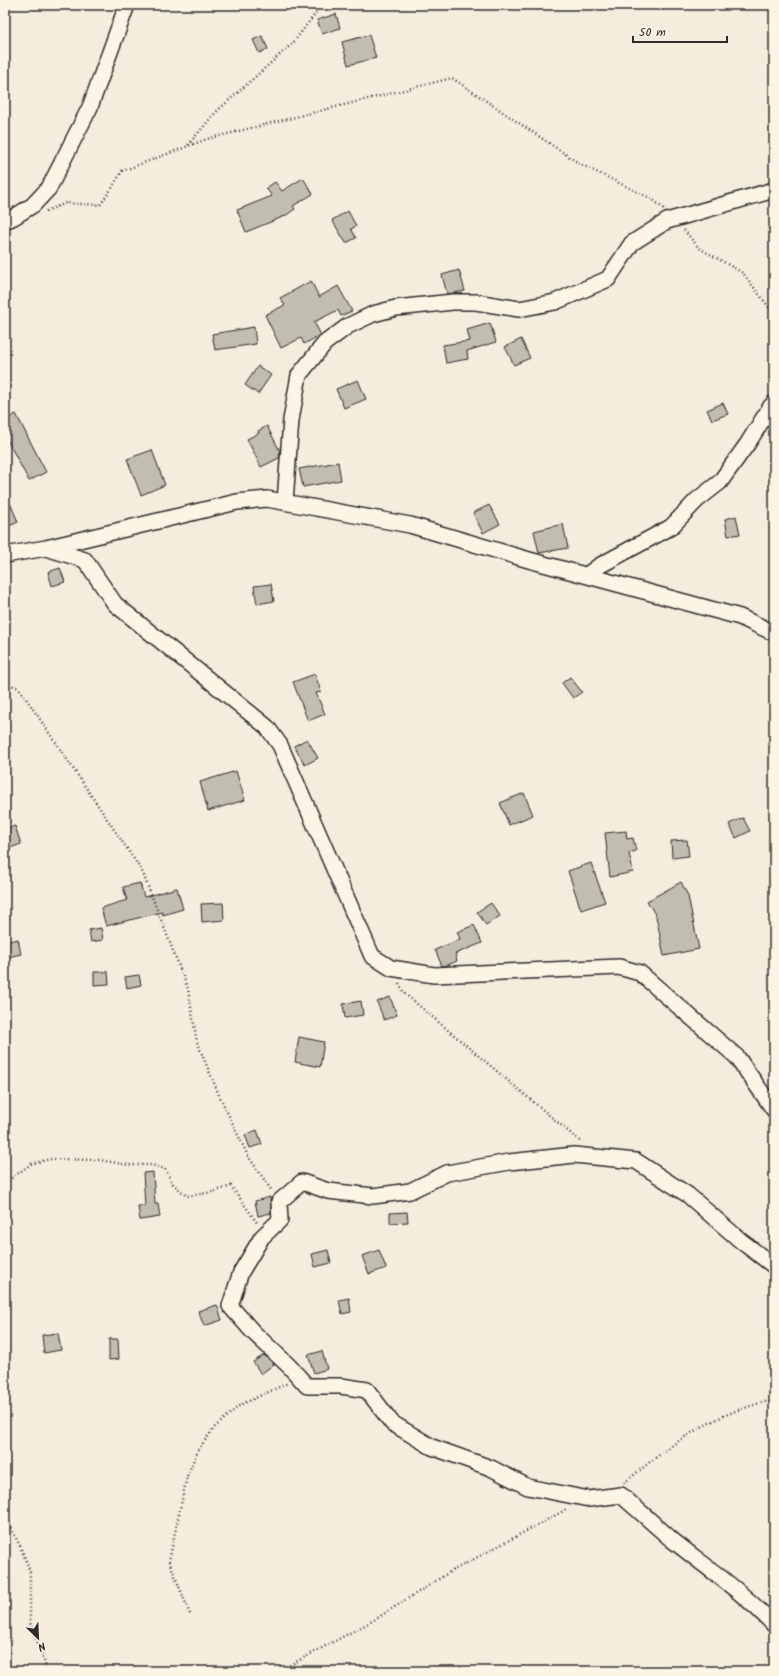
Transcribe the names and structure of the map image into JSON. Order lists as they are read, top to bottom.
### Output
{
  "scale_bar": "50 m",
  "north": "bottom right"
}
